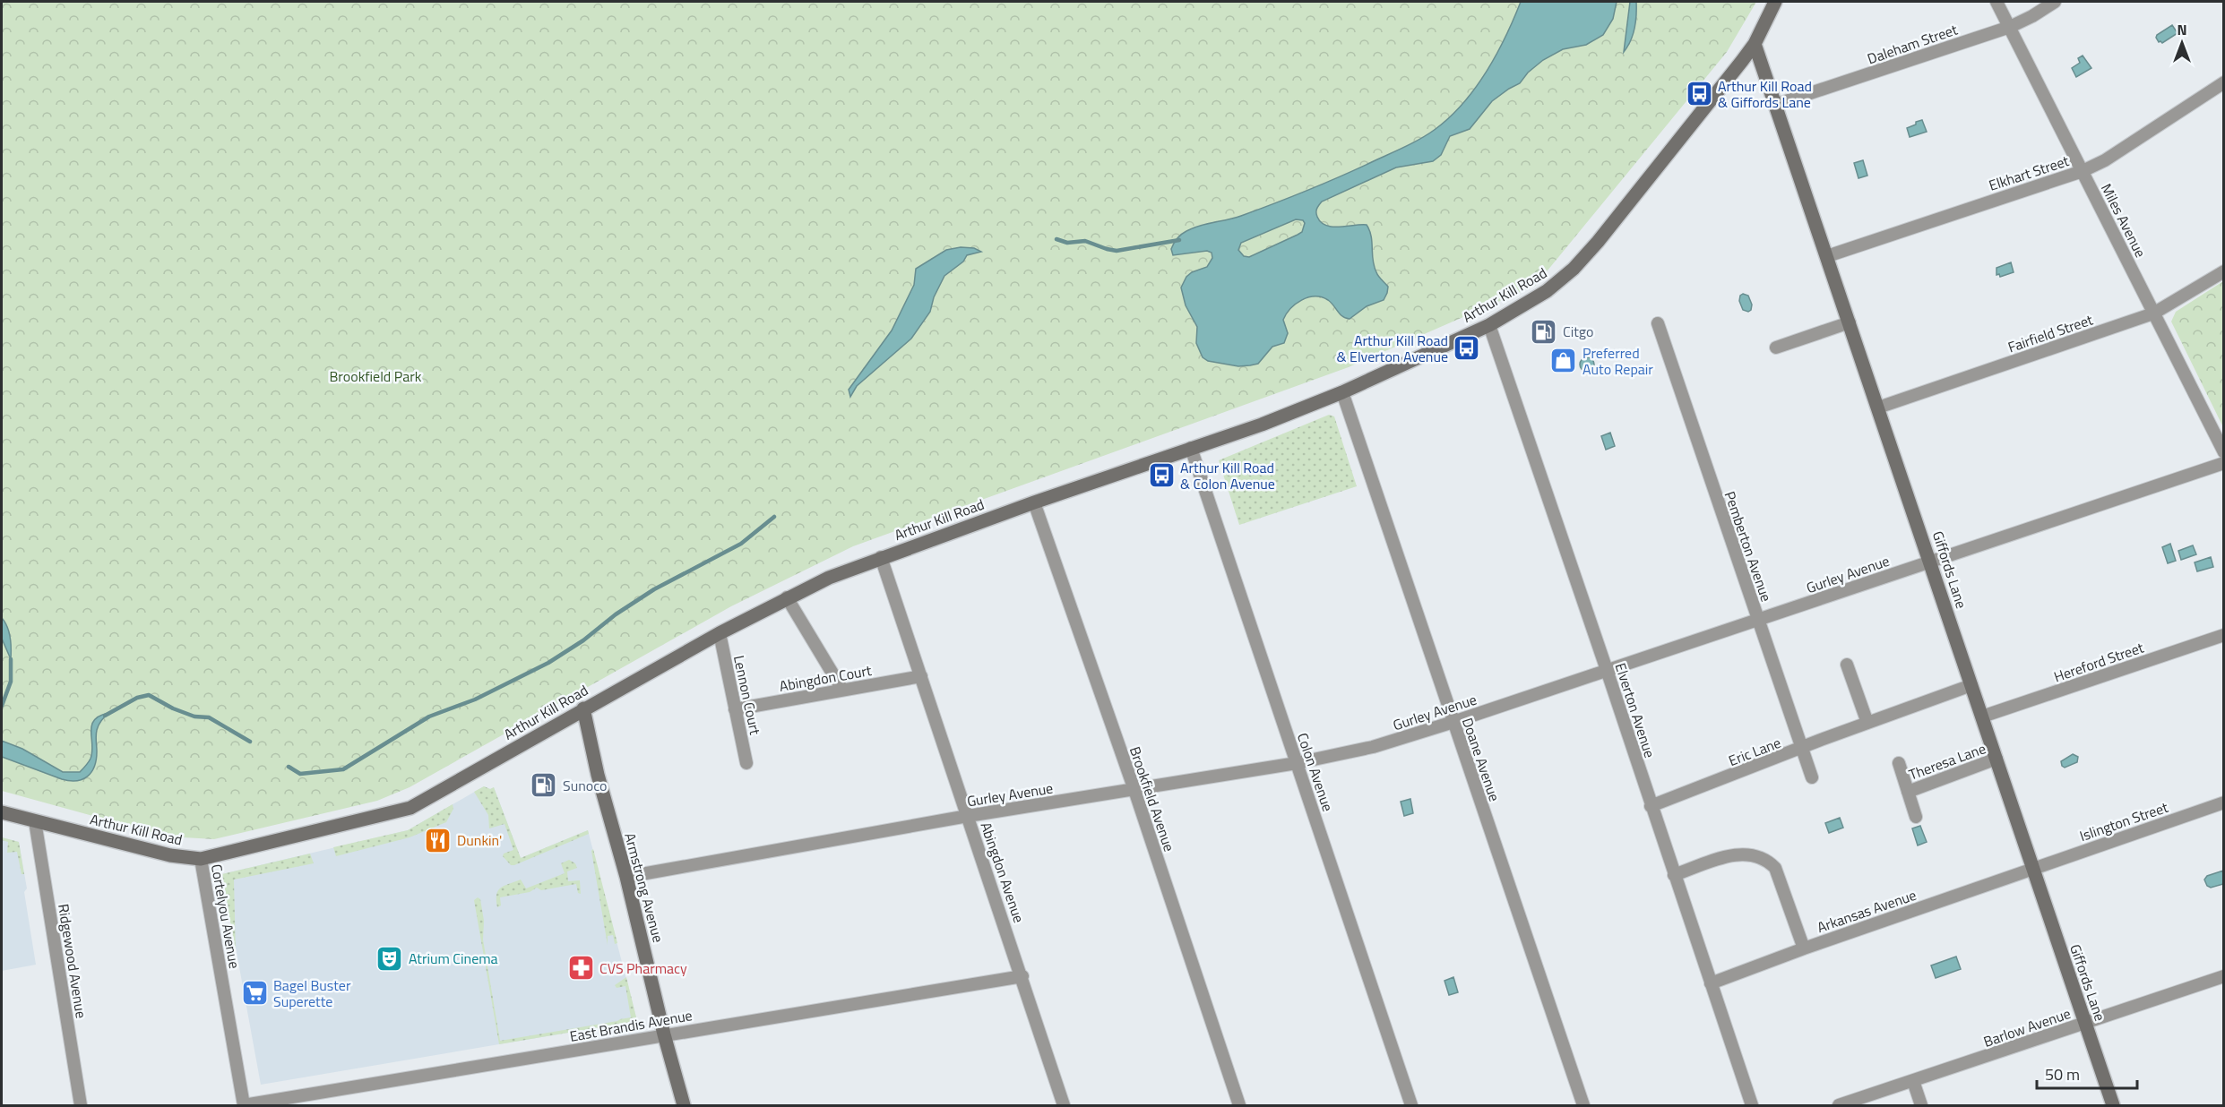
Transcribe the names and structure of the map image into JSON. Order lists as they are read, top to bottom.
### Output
{
  "streets": {
    "street": [
      "Daleham Street",
      "Elkhart Street",
      "Miles Avenue",
      "Arthur Kill Road",
      "Fairfield Street",
      "Pemberton Avenue",
      "Giffords Lane",
      "Gurley Avenue",
      "Hereford Street",
      "Abingdon Court",
      "Lennon Court",
      "Elverton Avenue",
      "Eric Lane",
      "Doane Avenue",
      "Theresa Lane",
      "Colon Avenue",
      "Brookfield Avenue",
      "Islington Street",
      "Abingdon Avenue",
      "Armstrong Avenue",
      "Arkansas Avenue",
      "Cortelyou Avenue",
      "Ridgewood Avenue",
      "East Brandis Avenue",
      "Barlow Avenue"
    ]
  },
  "crossings": [
    ["Daleham Street", "Miles Avenue"],
    ["Daleham Street", "Giffords Lane"],
    ["Elkhart Street", "Miles Avenue"],
    ["Elkhart Street", "Giffords Lane"],
    ["Miles Avenue", "Fairfield Street"],
    ["Arthur Kill Road", "Giffords Lane"],
    ["Arthur Kill Road", "Lennon Court"],
    ["Arthur Kill Road", "Elverton Avenue"],
    ["Arthur Kill Road", "Doane Avenue"],
    ["Arthur Kill Road", "Colon Avenue"],
    ["Arthur Kill Road", "Brookfield Avenue"],
    ["Arthur Kill Road", "Abingdon Avenue"],
    ["Arthur Kill Road", "Armstrong Avenue"],
    ["Arthur Kill Road", "Cortelyou Avenue"],
    ["Arthur Kill Road", "Ridgewood Avenue"],
    ["Fairfield Street", "Giffords Lane"],
    ["Pemberton Avenue", "Gurley Avenue"],
    ["Pemberton Avenue", "Eric Lane"],
    ["Giffords Lane", "Gurley Avenue"],
    ["Giffords Lane", "Hereford Street"],
    ["Giffords Lane", "Eric Lane"],
    ["Giffords Lane", "Theresa Lane"],
    ["Giffords Lane", "Islington Street"],
    ["Giffords Lane", "Arkansas Avenue"],
    ["Giffords Lane", "Barlow Avenue"],
    ["Gurley Avenue", "Elverton Avenue"],
    ["Gurley Avenue", "Doane Avenue"],
    ["Gurley Avenue", "Colon Avenue"],
    ["Gurley Avenue", "Brookfield Avenue"],
    ["Gurley Avenue", "Abingdon Avenue"],
    ["Gurley Avenue", "Armstrong Avenue"],
    ["Abingdon Court", "Lennon Court"],
    ["Abingdon Court", "Abingdon Avenue"],
    ["Elverton Avenue", "Eric Lane"],
    ["Elverton Avenue", "Arkansas Avenue"],
    ["Islington Street", "Arkansas Avenue"],
    ["Abingdon Avenue", "East Brandis Avenue"],
    ["Armstrong Avenue", "East Brandis Avenue"],
    ["Cortelyou Avenue", "East Brandis Avenue"]
  ],
  "parks": ["Brookfield Park"],
  "places": {
    "bus stop": ["Arthur Kill Road & Giffords Lane", "Arthur Kill Road & Elverton Avenue", "Arthur Kill Road & Colon Avenue"],
    "fuel station": ["Citgo", "Sunoco"],
    "shop": ["Preferred Auto Repair"],
    "restaurant": ["Dunkin'"],
    "theatre": ["Atrium Cinema"],
    "pharmacy": ["CVS Pharmacy"],
    "supermarket": ["Bagel Buster Superette"]
  },
  "scale_bar": "50 m",
  "north": "top"
}
